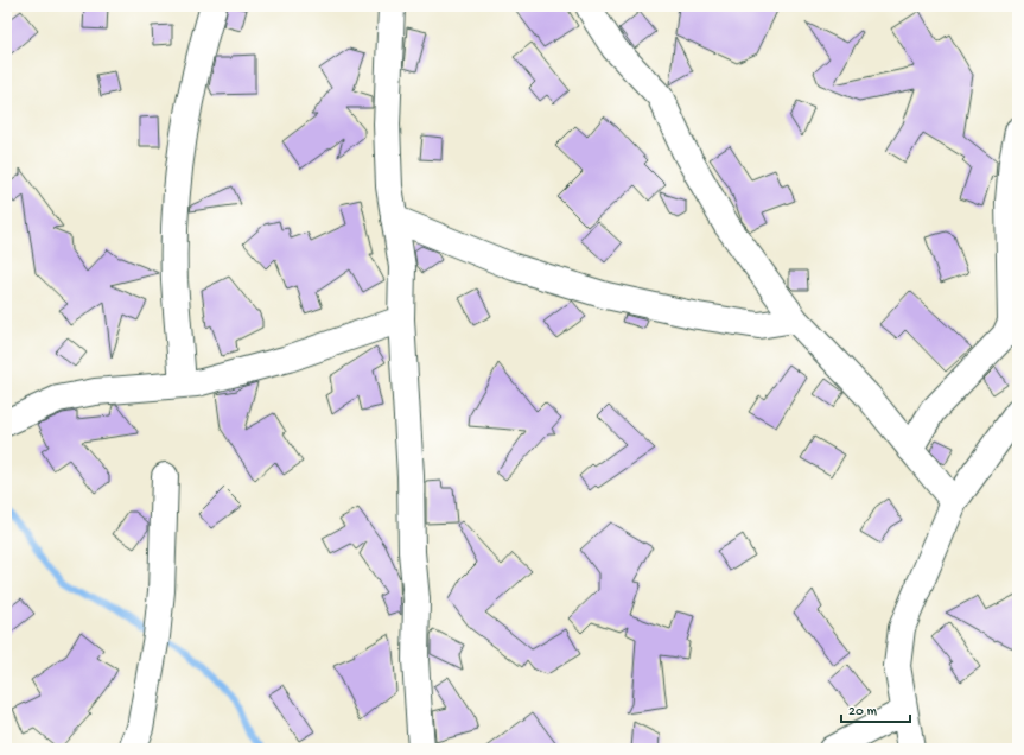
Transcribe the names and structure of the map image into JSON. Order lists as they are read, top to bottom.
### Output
{
  "scale_bar": "20 m"
}
